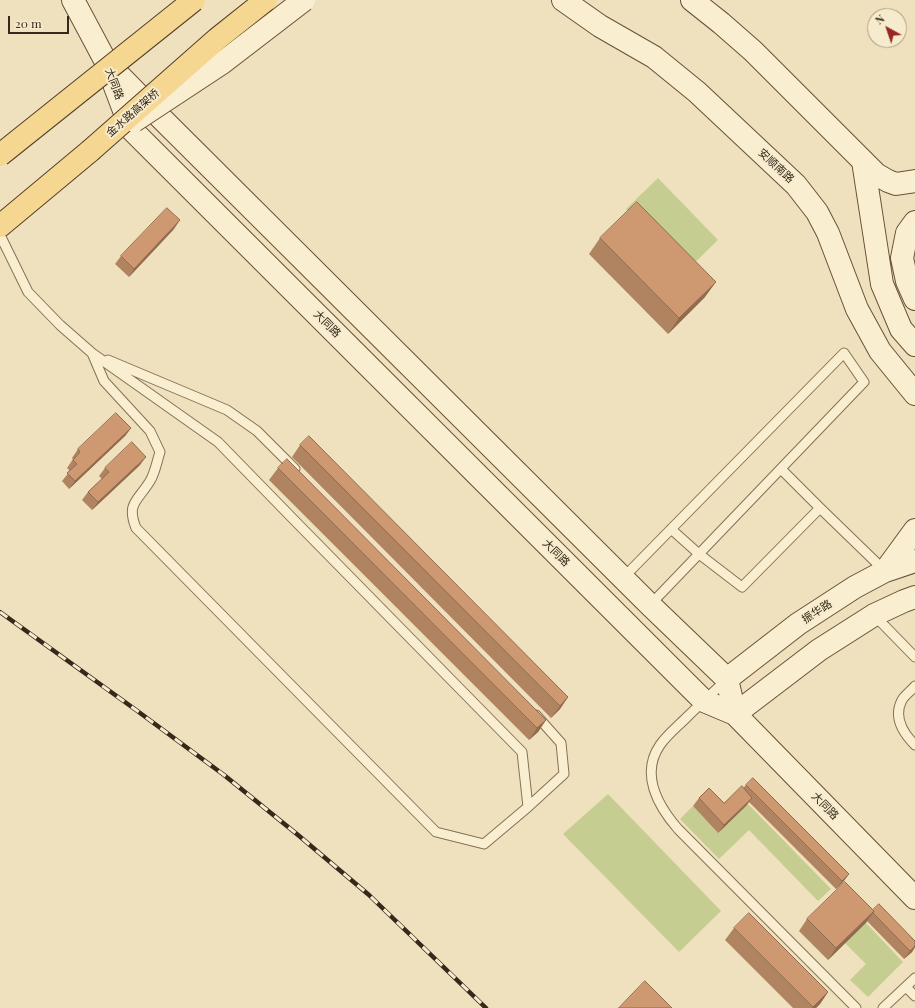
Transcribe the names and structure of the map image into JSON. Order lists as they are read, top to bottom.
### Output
{
  "streets": {
    "main road": ["金水路高架桥"],
    "street": ["大同路", "安顺南路", "振华路"]
  },
  "crossings": [
    ["大同路", "振华路"]
  ],
  "scale_bar": "20 m",
  "north": "top left"
}
